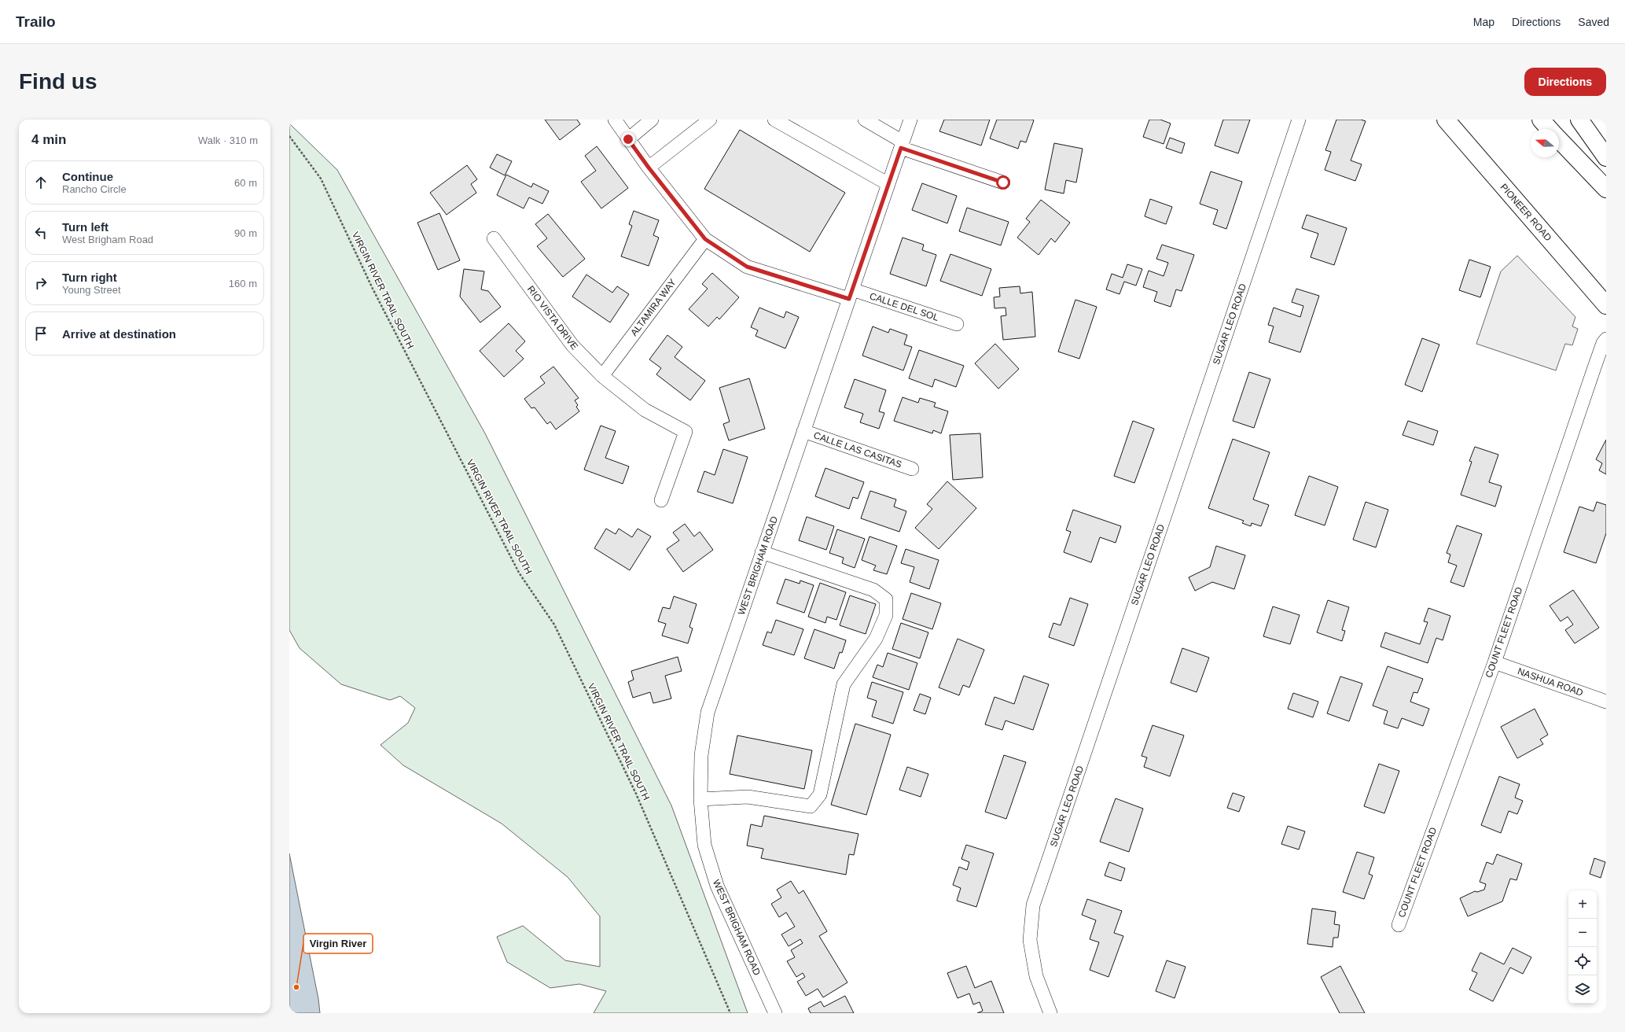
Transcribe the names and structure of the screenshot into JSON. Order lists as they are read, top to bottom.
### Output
{
  "streets": {
    "main road": ["PIONEER ROAD"],
    "street": [
      "CALLE DEL SOL",
      "ALTAMIRA WAY",
      "RIO VISTA DRIVE",
      "SUGAR LEO ROAD",
      "CALLE LAS CASITAS",
      "WEST BRIGHAM ROAD",
      "COUNT FLEET ROAD",
      "NASHUA ROAD"
    ],
    "path": ["VIRGIN RIVER TRAIL SOUTH"]
  },
  "crossings": [
    ["CALLE DEL SOL", "ALTAMIRA WAY"],
    ["CALLE DEL SOL", "WEST BRIGHAM ROAD"],
    ["ALTAMIRA WAY", "RIO VISTA DRIVE"],
    ["CALLE LAS CASITAS", "WEST BRIGHAM ROAD"],
    ["COUNT FLEET ROAD", "NASHUA ROAD"]
  ],
  "places": ["Virgin River"],
  "north": "left",
  "page": {
    "header": "Trailo",
    "nav": ["Map", "Directions", "Saved"],
    "buttons": "Directions",
    "title": "Find us",
    "heading": ["4 min", "Walk · 310 m"],
    "list": [
      ["Continue", "Rancho Circle", "60 m"],
      ["Turn left", "West Brigham Road", "90 m"],
      ["Turn right", "Young Street", "160 m"],
      "Arrive at destination"
    ],
    "map_buttons": ["+", "−"]
  }
}
